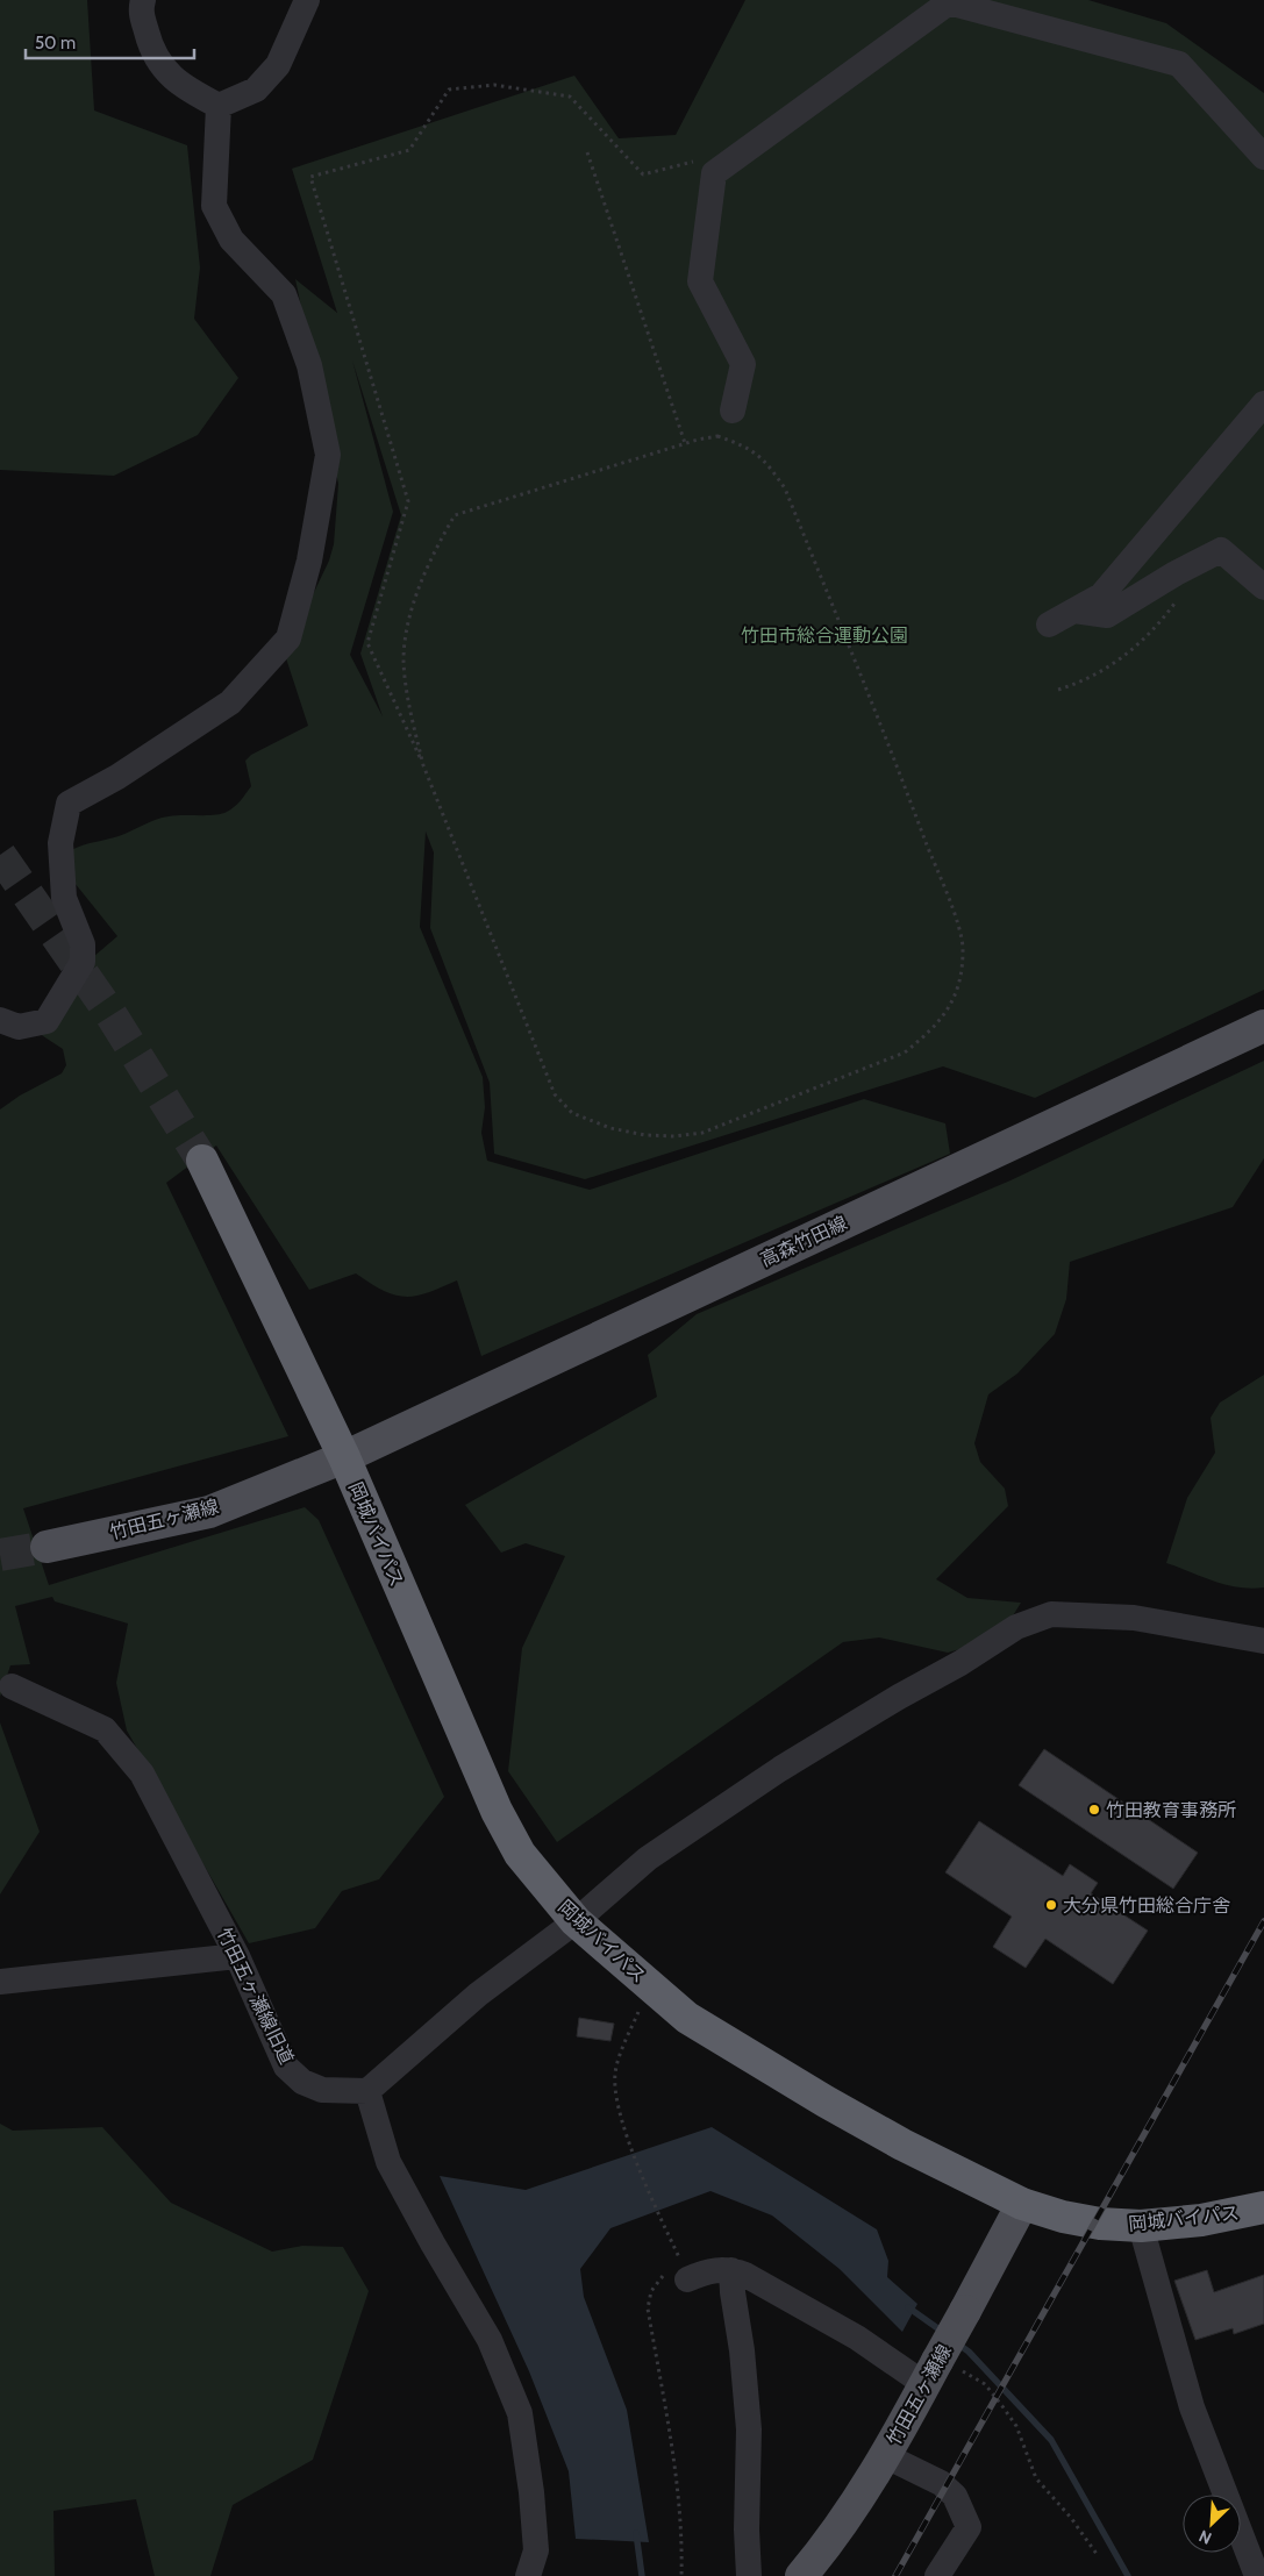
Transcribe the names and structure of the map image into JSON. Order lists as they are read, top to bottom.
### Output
{
  "streets": {
    "highway": ["岡城バイパス"],
    "main road": ["高森竹田線", "竹田五ヶ瀬線"],
    "street": ["竹田五ヶ瀬線旧道"]
  },
  "crossings": [
    ["高森竹田線", "竹田五ヶ瀬線"],
    ["高森竹田線", "岡城バイパス"],
    ["竹田五ヶ瀬線", "岡城バイパス"]
  ],
  "parks": ["竹田市総合運動公園"],
  "places": ["竹田教育事務所", "大分県竹田総合庁舎"],
  "scale_bar": "50 m",
  "north": "bottom left"
}
